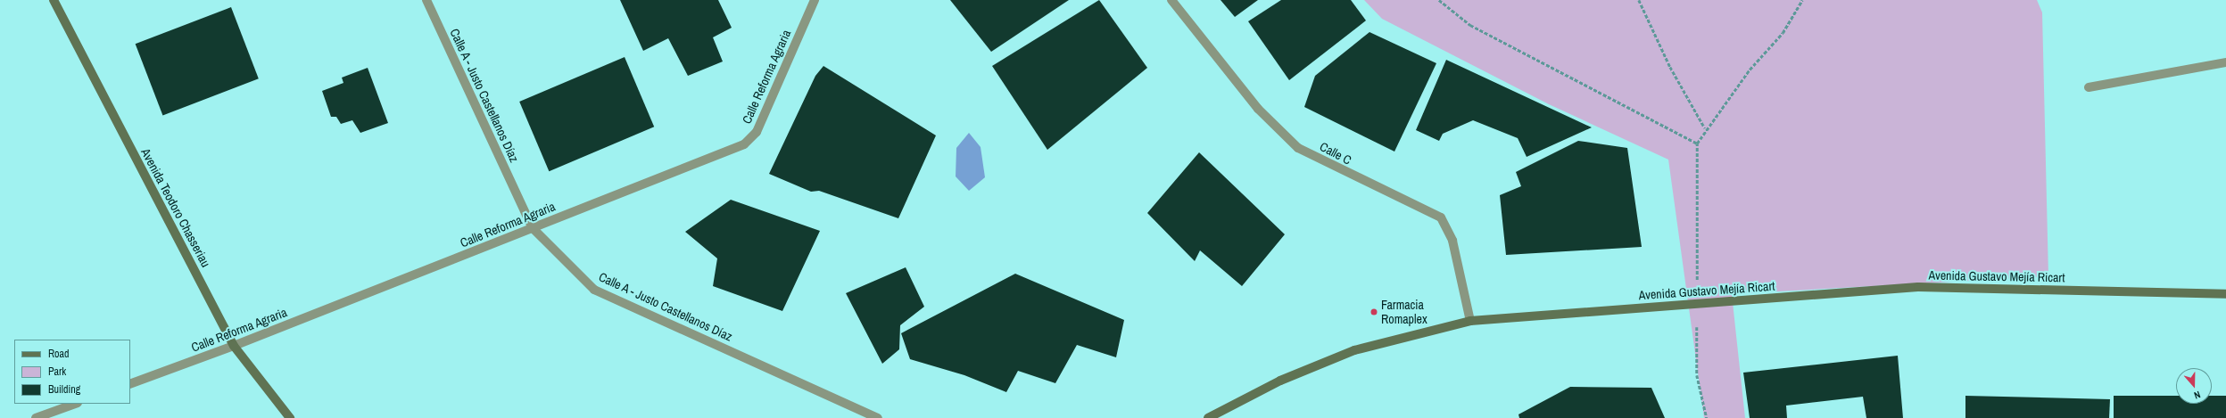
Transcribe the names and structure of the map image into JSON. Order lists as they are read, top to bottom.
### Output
{
  "streets": {
    "street": [
      "Calle Reforma Agraria",
      "Calle A - Justo Castellanos Díaz",
      "Calle C",
      "Avenida Teodoro Chasseriau",
      "Avenida Gustavo Mejía Ricart"
    ]
  },
  "crossings": [
    ["Calle Reforma Agraria", "Calle A - Justo Castellanos Díaz"],
    ["Calle Reforma Agraria", "Avenida Teodoro Chasseriau"],
    ["Calle C", "Avenida Gustavo Mejía Ricart"]
  ],
  "places": ["Farmacia Romaplex"],
  "legend": ["Road", "Park", "Building"],
  "north": "bottom"
}
